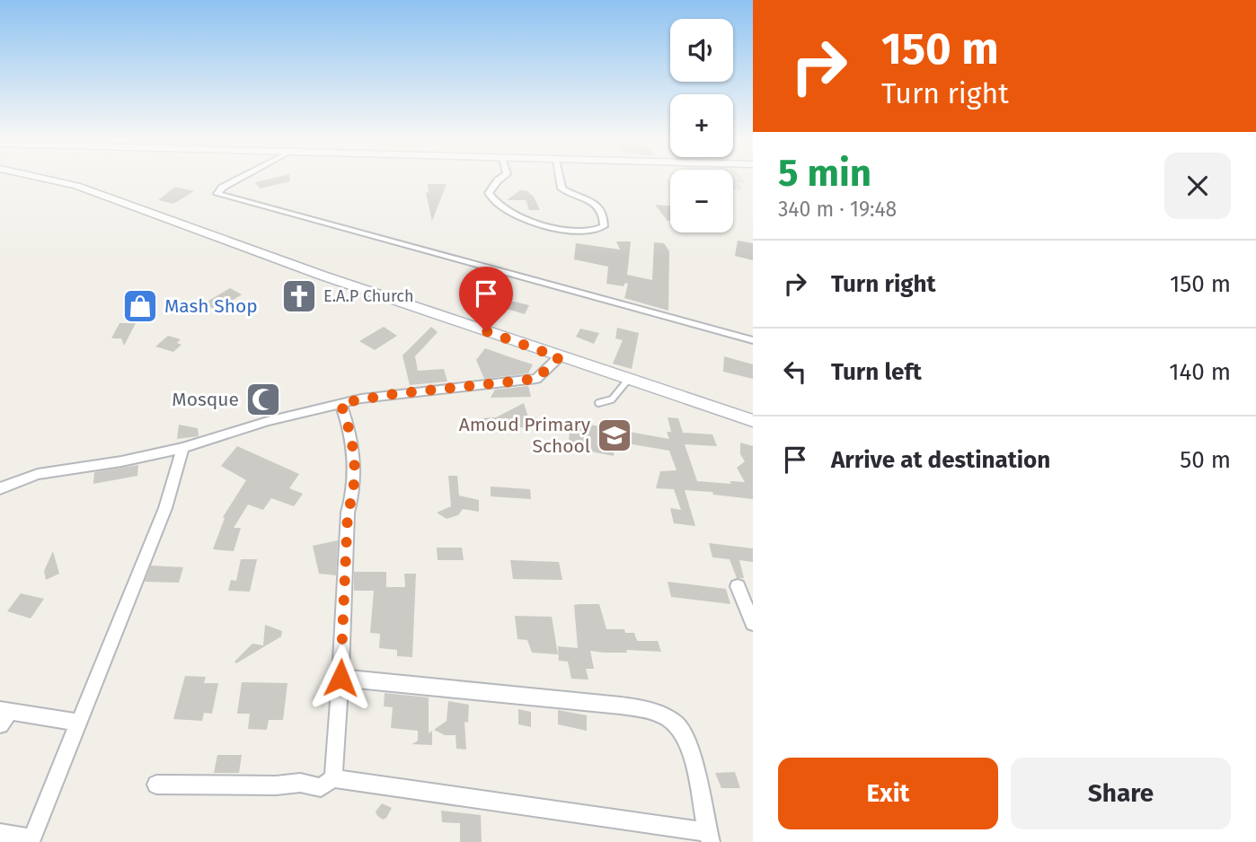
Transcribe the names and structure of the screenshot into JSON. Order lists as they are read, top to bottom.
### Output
{
  "places": {
    "church": ["E.A.P Church"],
    "shop": ["Mash Shop"],
    "mosque": ["Mosque"],
    "school or university": ["Amoud Primary School"]
  },
  "page": {
    "turn": ["150 m", "Turn right"],
    "map_buttons": ["+", "−"],
    "heading": ["5 min", "340 m · 19:48"],
    "list": [
      {
        "name": "Turn right",
        "value": "150 m"
      },
      {
        "name": "Turn left",
        "value": "140 m"
      },
      {
        "name": "Arrive at destination",
        "value": "50 m"
      }
    ],
    "buttons": ["Exit", "Share"]
  }
}
